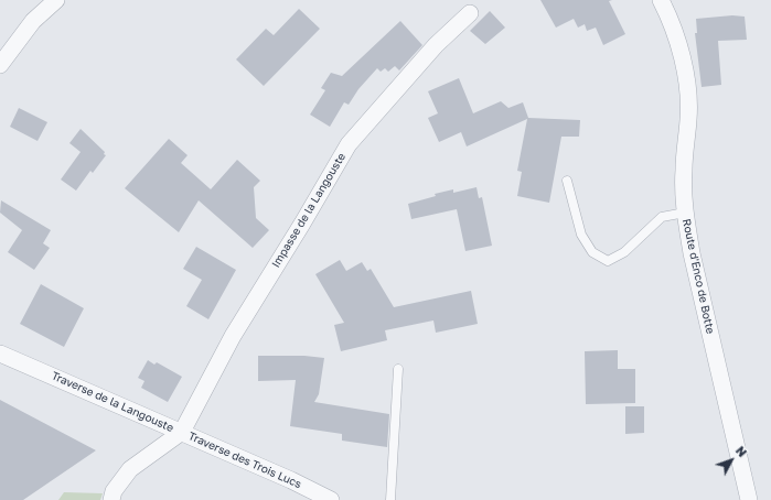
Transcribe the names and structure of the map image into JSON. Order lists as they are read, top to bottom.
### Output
{
  "streets": {
    "street": [
      "Impasse de la Langouste",
      "Route d'Enco de Botte",
      "Traverse de la Langouste",
      "Traverse des Trois Lucs"
    ]
  },
  "crossings": [
    ["Impasse de la Langouste", "Traverse de la Langouste"],
    ["Impasse de la Langouste", "Traverse des Trois Lucs"],
    ["Traverse de la Langouste", "Traverse des Trois Lucs"]
  ],
  "north": "top right"
}
